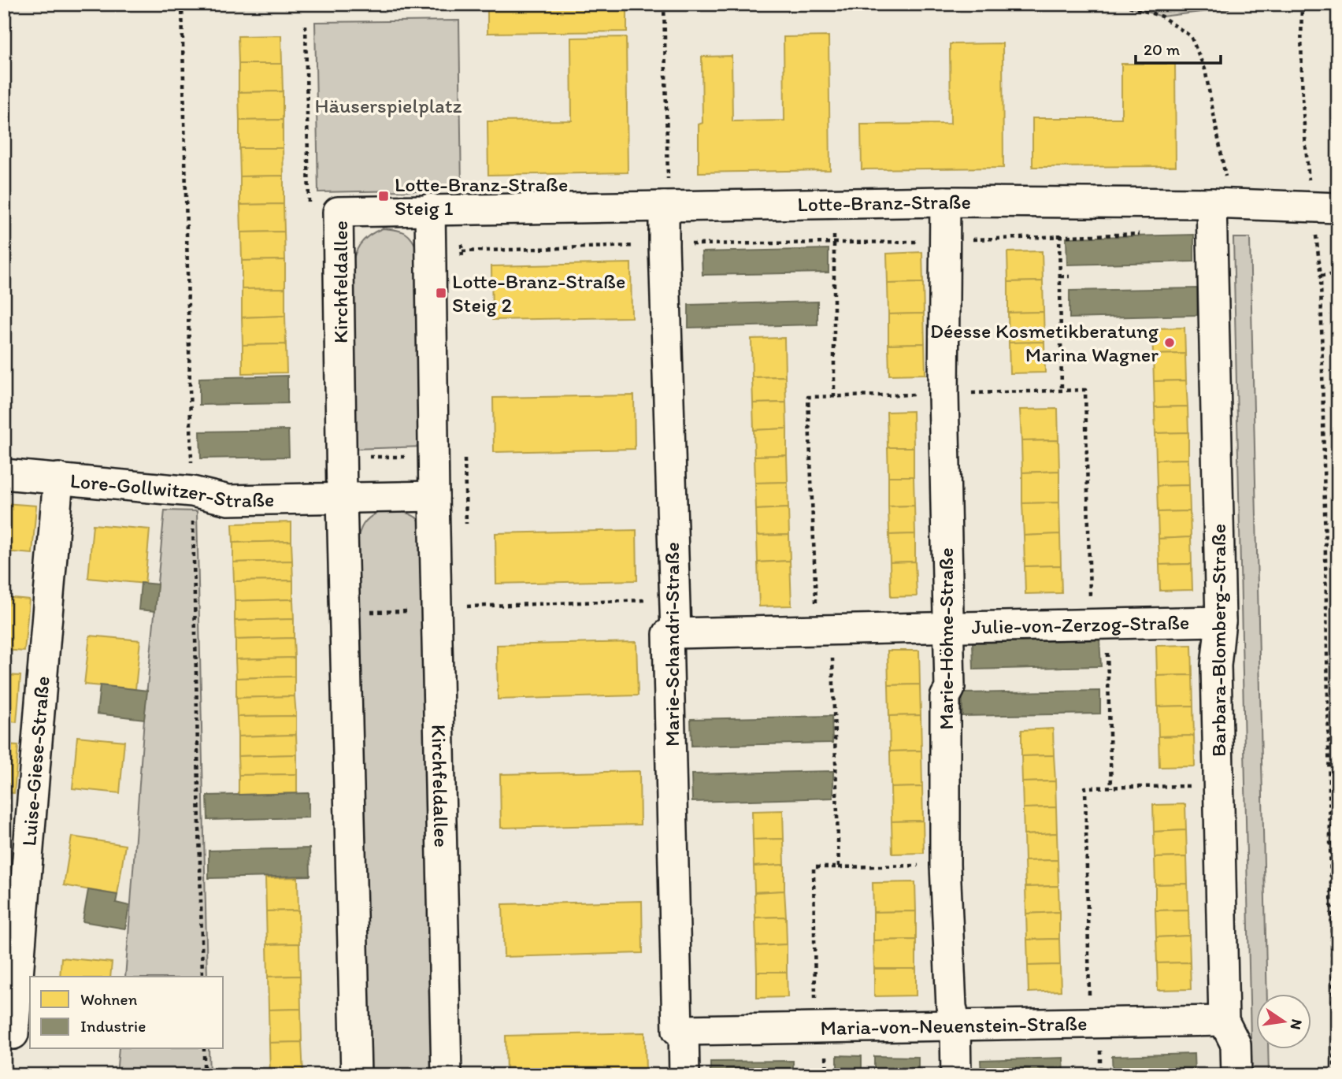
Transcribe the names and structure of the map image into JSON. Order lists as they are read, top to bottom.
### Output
{
  "streets": {
    "street": [
      "Lotte-Branz-Straße",
      "Kirchfeldallee",
      "Lore-Gollwitzer-Straße",
      "Julie-von-Zerzog-Straße",
      "Marie-Höhne-Straße",
      "Barbara-Blomberg-Straße",
      "Marie-Schandri-Straße",
      "Luise-Giese-Straße",
      "Maria-von-Neuenstein-Straße"
    ]
  },
  "crossings": [
    ["Lotte-Branz-Straße", "Kirchfeldallee"],
    ["Lotte-Branz-Straße", "Marie-Höhne-Straße"],
    ["Lotte-Branz-Straße", "Barbara-Blomberg-Straße"],
    ["Lotte-Branz-Straße", "Marie-Schandri-Straße"],
    ["Kirchfeldallee", "Lore-Gollwitzer-Straße"],
    ["Lore-Gollwitzer-Straße", "Luise-Giese-Straße"],
    ["Julie-von-Zerzog-Straße", "Marie-Höhne-Straße"],
    ["Julie-von-Zerzog-Straße", "Barbara-Blomberg-Straße"],
    ["Julie-von-Zerzog-Straße", "Marie-Schandri-Straße"],
    ["Marie-Höhne-Straße", "Maria-von-Neuenstein-Straße"],
    ["Barbara-Blomberg-Straße", "Maria-von-Neuenstein-Straße"],
    ["Marie-Schandri-Straße", "Maria-von-Neuenstein-Straße"]
  ],
  "parks": ["Häuserspielplatz"],
  "places": {
    "transit": ["Lotte-Branz-Straße Steig 1", "Lotte-Branz-Straße Steig 2"],
    "other": ["Déesse Kosmetikberatung Marina Wagner"]
  },
  "legend": ["Wohnen", "Industrie"],
  "scale_bar": "20 m",
  "north": "right"
}
